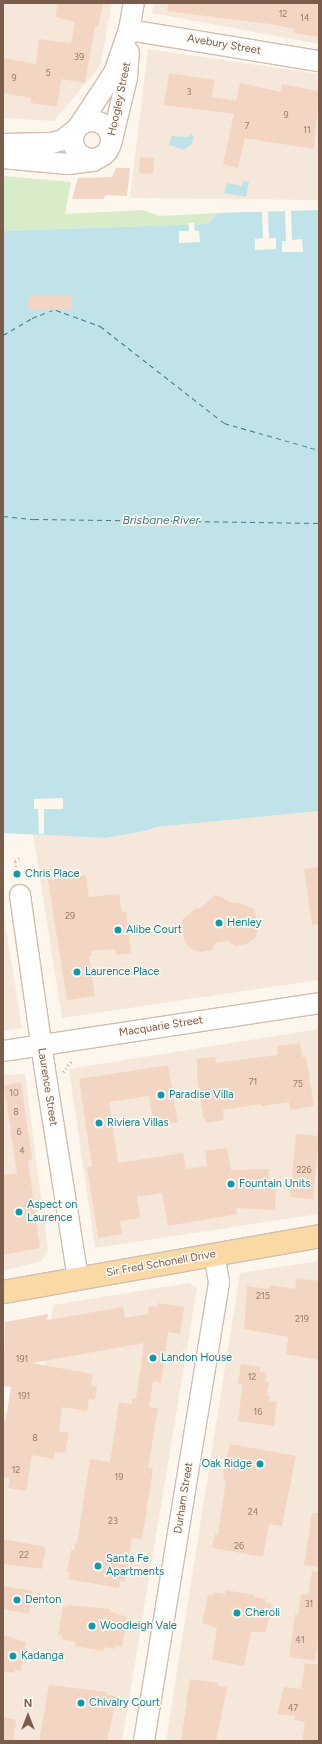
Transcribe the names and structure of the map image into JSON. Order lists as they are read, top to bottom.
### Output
{
  "streets": {
    "main road": ["Sir Fred Schonell Drive"],
    "street": [
      "Avebury Street",
      "Hoogley Street",
      "Macquarie Street",
      "Laurence Street",
      "Durham Street"
    ]
  },
  "crossings": [
    ["Avebury Street", "Hoogley Street"],
    ["Macquarie Street", "Laurence Street"],
    ["Laurence Street", "Sir Fred Schonell Drive"],
    ["Sir Fred Schonell Drive", "Durham Street"]
  ],
  "water": ["Brisbane River"],
  "places": [
    "Chris Place",
    "Henley",
    "Alibe Court",
    "Laurence Place",
    "Paradise Villa",
    "Riviera Villas",
    "Fountain Units",
    "Aspect on Laurence",
    "Landon House",
    "Oak Ridge",
    "Santa Fe Apartments",
    "Denton",
    "Cheroli",
    "Woodleigh Vale",
    "Kadanga",
    "Chivalry Court"
  ],
  "house_numbers": [
    "12",
    "14",
    "39",
    "5",
    "9",
    "3",
    "9",
    "7",
    "11",
    "29",
    "71",
    "75",
    "10",
    "8",
    "6",
    "4",
    "226",
    "215",
    "219",
    "191",
    "12",
    "191",
    "16",
    "8",
    "12",
    "19",
    "24",
    "23",
    "26",
    "22",
    "31",
    "41",
    "47"
  ],
  "north": "top"
}
